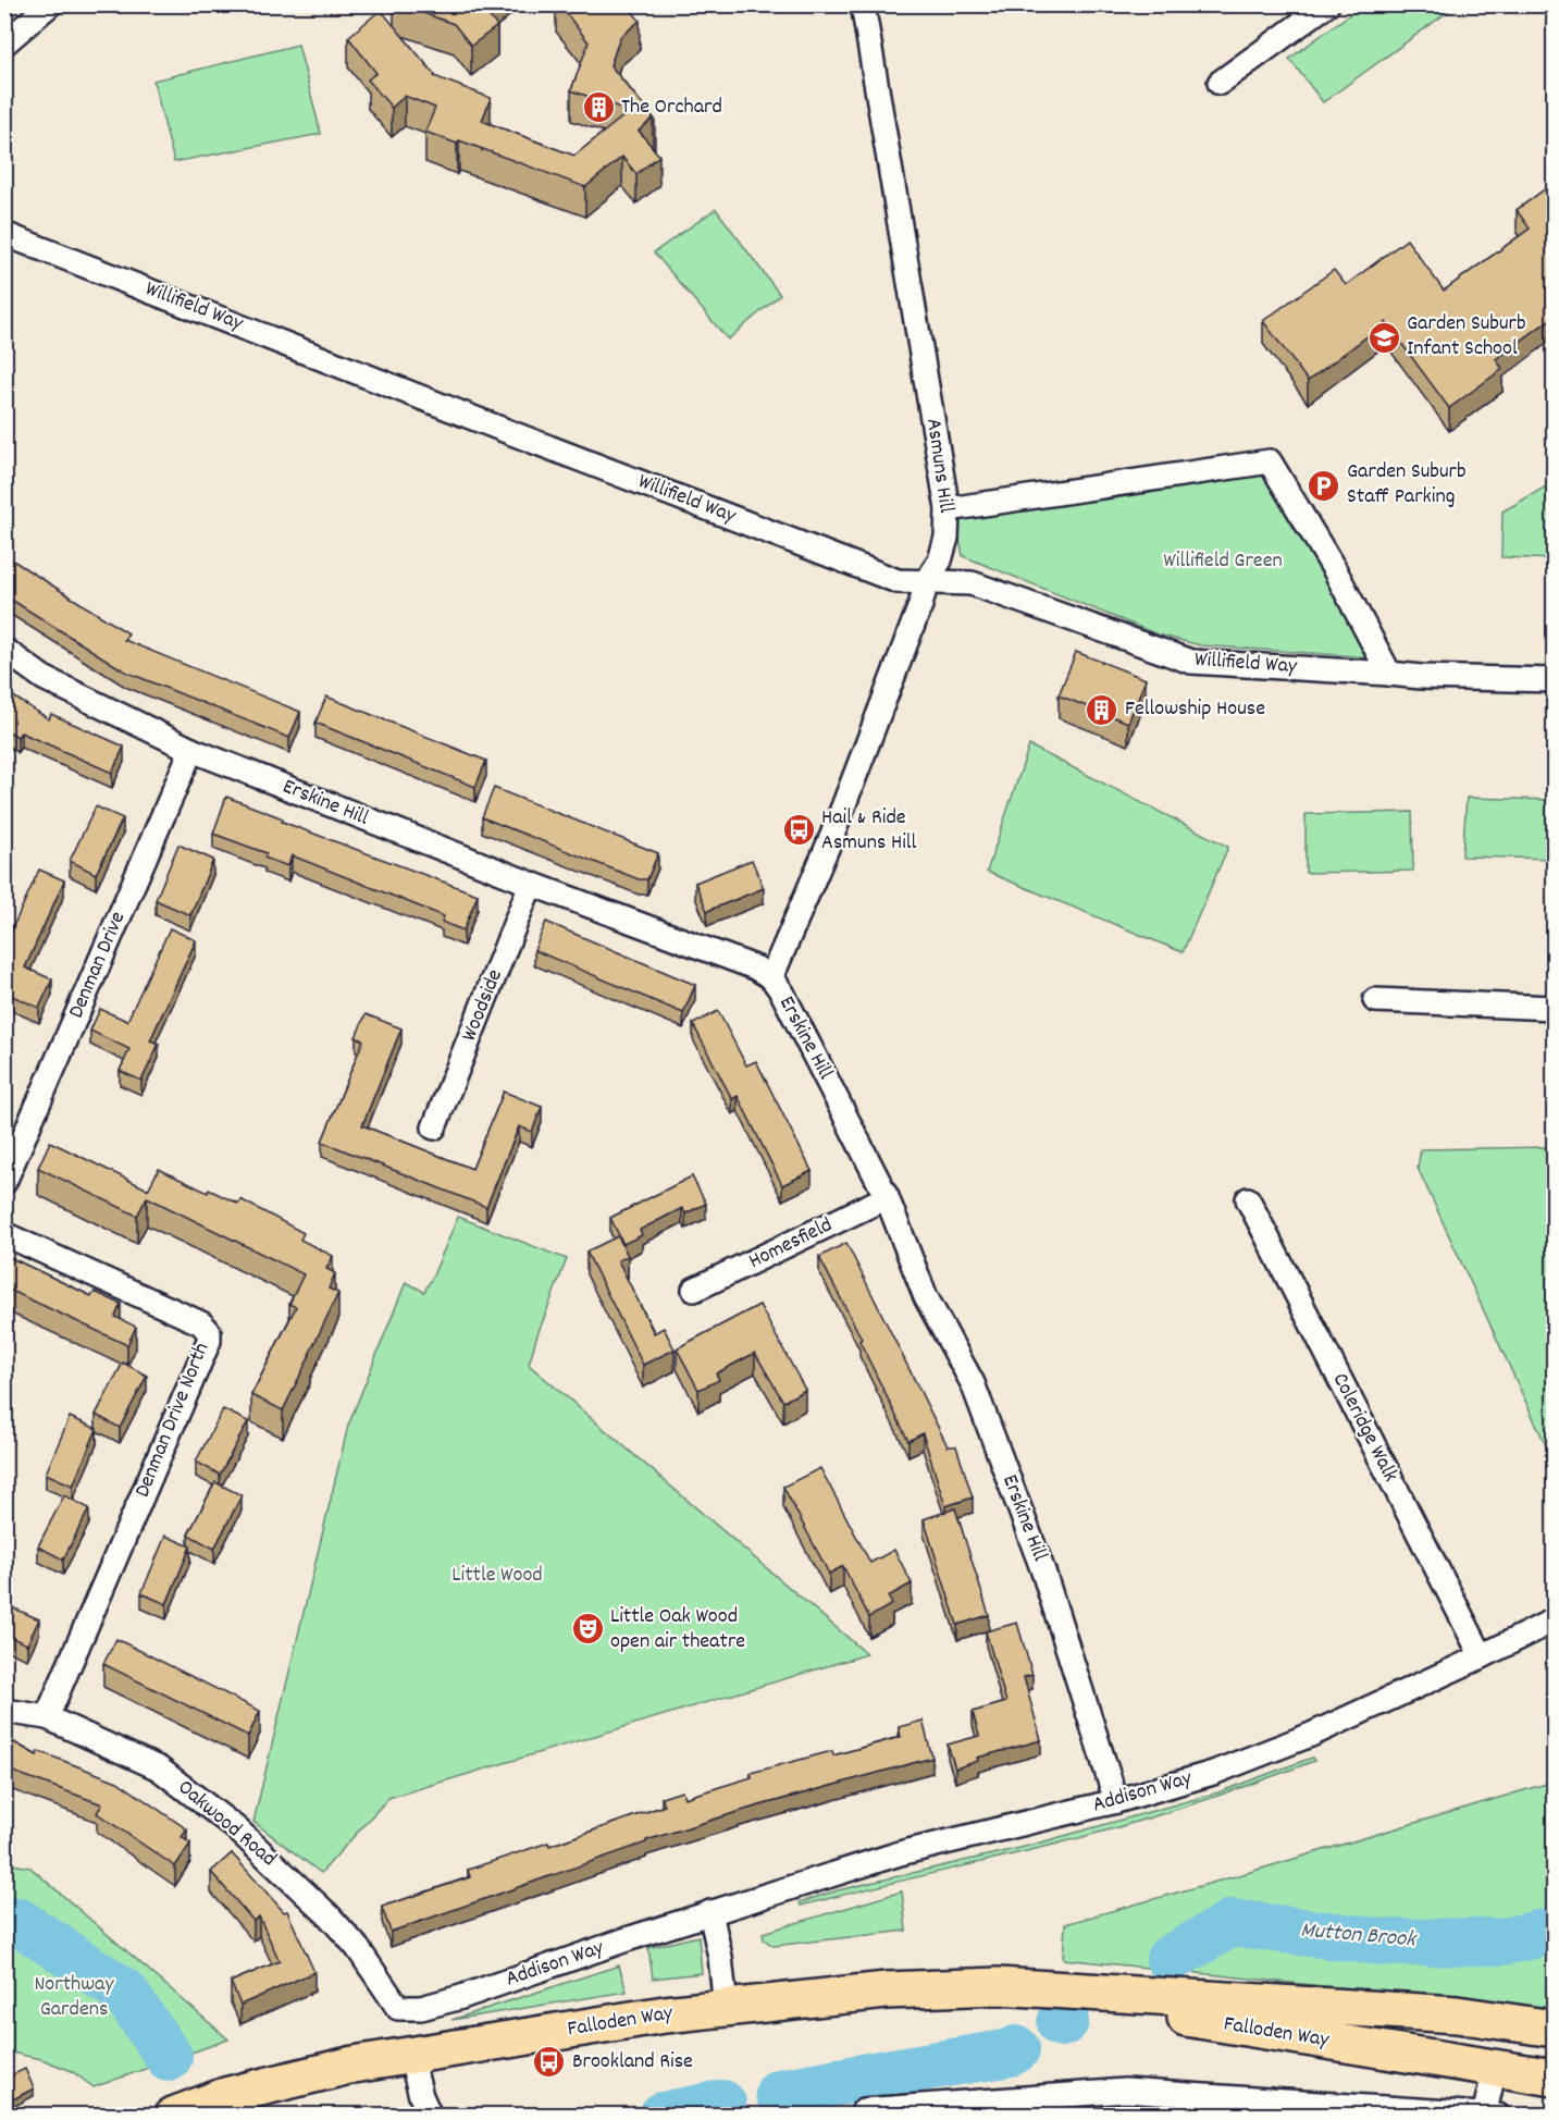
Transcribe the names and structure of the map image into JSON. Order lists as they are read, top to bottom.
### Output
{
  "streets": {
    "highway": ["Falloden Way"],
    "street": [
      "Willifield Way",
      "Asmuns Hill",
      "Erskine Hill",
      "Denman Drive",
      "Woodside",
      "Homesfield",
      "Denman Drive North",
      "Coleridge Walk",
      "Addison Way",
      "Oakwood Road"
    ]
  },
  "crossings": [
    ["Willifield Way", "Asmuns Hill"],
    ["Asmuns Hill", "Erskine Hill"],
    ["Erskine Hill", "Denman Drive"],
    ["Erskine Hill", "Woodside"],
    ["Erskine Hill", "Homesfield"],
    ["Erskine Hill", "Addison Way"],
    ["Denman Drive North", "Oakwood Road"],
    ["Coleridge Walk", "Addison Way"],
    ["Addison Way", "Oakwood Road"]
  ],
  "water": ["Mutton Brook"],
  "parks": ["Willifield Green", "Little Wood", "Northway Gardens"],
  "places": {
    "building": ["The Orchard", "Fellowship House"],
    "school or university": ["Garden Suburb Infant School"],
    "parking": ["Garden Suburb Staff Parking"],
    "bus stop": ["Hail & Ride Asmuns Hill", "Brookland Rise"],
    "theatre": ["Little Oak Wood open air theatre"]
  }
}
